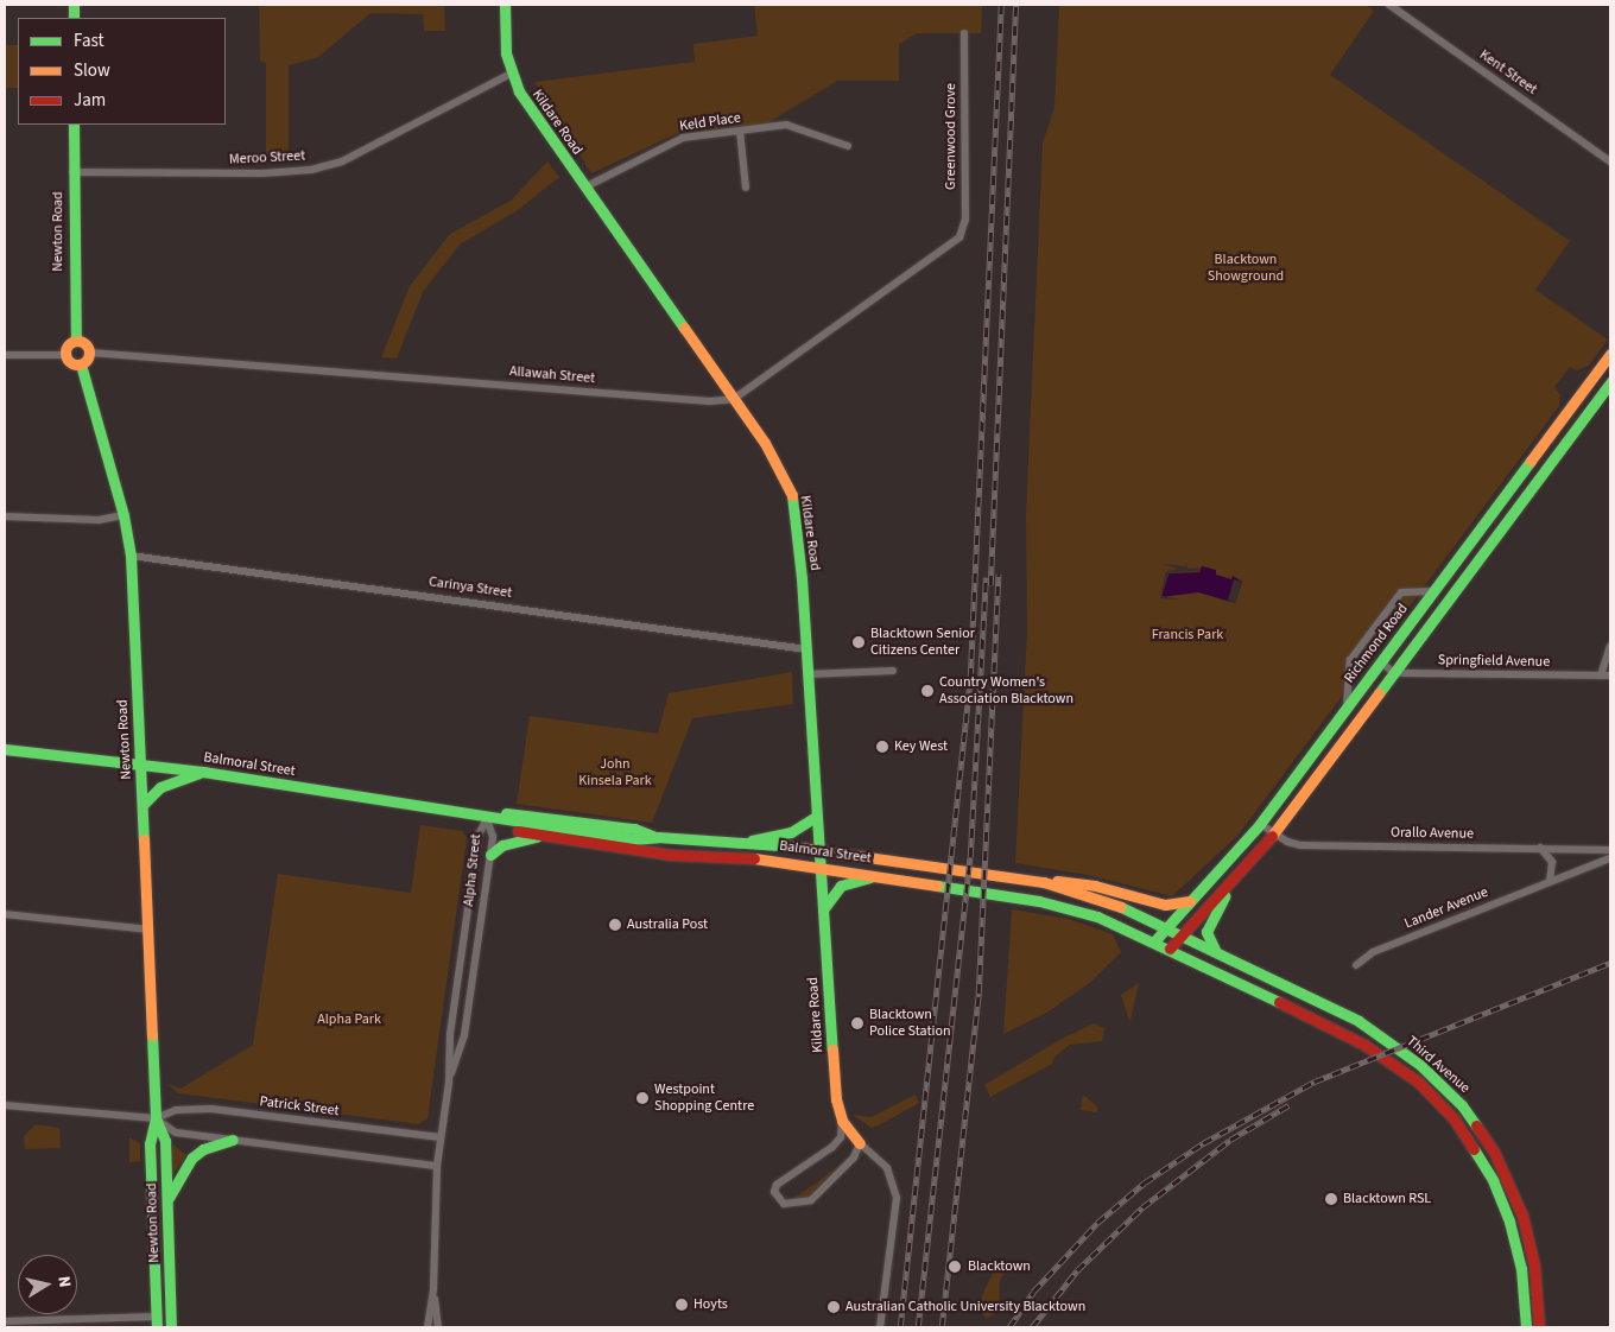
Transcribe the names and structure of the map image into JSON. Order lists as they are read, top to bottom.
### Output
{
  "streets": {
    "main road": [
      "Kildare Road",
      "Newton Road",
      "Richmond Road",
      "Balmoral Street",
      "Third Avenue"
    ],
    "street": [
      "Kent Street",
      "Keld Place",
      "Greenwood Grove",
      "Meroo Street",
      "Allawah Street",
      "Carinya Street",
      "Springfield Avenue",
      "Orallo Avenue",
      "Alpha Street",
      "Lander Avenue",
      "Patrick Street"
    ]
  },
  "crossings": [
    ["Kildare Road", "Keld Place"],
    ["Kildare Road", "Greenwood Grove"],
    ["Kildare Road", "Meroo Street"],
    ["Kildare Road", "Allawah Street"],
    ["Kildare Road", "Carinya Street"],
    ["Kildare Road", "Balmoral Street"],
    ["Greenwood Grove", "Allawah Street"],
    ["Meroo Street", "Newton Road"],
    ["Newton Road", "Allawah Street"],
    ["Newton Road", "Carinya Street"],
    ["Newton Road", "Balmoral Street"],
    ["Newton Road", "Patrick Street"],
    ["Richmond Road", "Springfield Avenue"],
    ["Richmond Road", "Balmoral Street"],
    ["Richmond Road", "Orallo Avenue"],
    ["Richmond Road", "Third Avenue"],
    ["Balmoral Street", "Alpha Street"],
    ["Balmoral Street", "Third Avenue"],
    ["Alpha Street", "Patrick Street"]
  ],
  "parks": [
    "Blacktown Showground",
    "Francis Park",
    "John Kinsela Park",
    "Alpha Park"
  ],
  "places": [
    "Blacktown Senior Citizens Center",
    "Country Women's Association Blacktown",
    "Key West",
    "Australia Post",
    "Blacktown Police Station",
    "Westpoint Shopping Centre",
    "Blacktown RSL",
    "Blacktown",
    "Hoyts",
    "Australian Catholic University Blacktown"
  ],
  "legend": ["Fast", "Slow", "Jam"],
  "north": "right"
}
